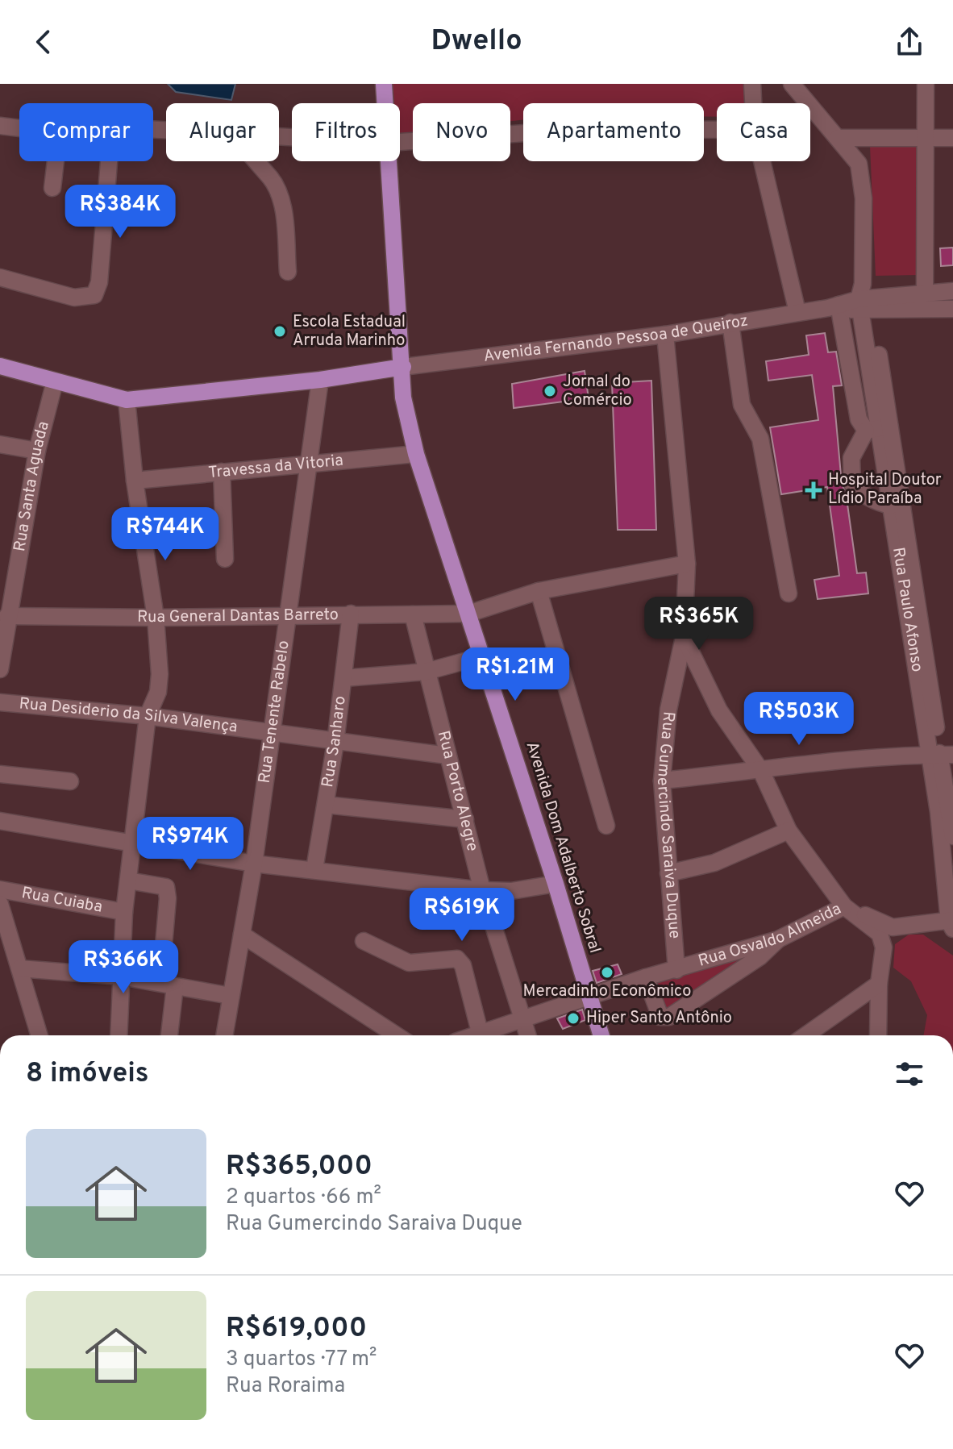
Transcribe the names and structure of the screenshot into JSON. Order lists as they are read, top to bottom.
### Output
{
  "streets": {
    "main road": ["Avenida Dom Adalberto Sobral"],
    "street": [
      "Avenida Fernando Pessoa de Queiroz",
      "Travessa da Vitoria",
      "Rua Santa Aguada",
      "Rua Paulo Afonso",
      "Rua General Dantas Barreto",
      "Rua Tenente Rabelo",
      "Rua Desiderio da Silva Valença",
      "Rua Sanharo",
      "Rua Porto Alegre",
      "Rua Gumercindo Saraiva Duque",
      "Rua Cuiaba",
      "Rua Osvaldo Almeida"
    ]
  },
  "crossings": [
    ["Avenida Fernando Pessoa de Queiroz", "Rua Paulo Afonso"],
    ["Avenida Fernando Pessoa de Queiroz", "Rua Gumercindo Saraiva Duque"],
    ["Avenida Fernando Pessoa de Queiroz", "Avenida Dom Adalberto Sobral"],
    ["Travessa da Vitoria", "Rua Tenente Rabelo"],
    ["Travessa da Vitoria", "Avenida Dom Adalberto Sobral"],
    ["Rua Santa Aguada", "Rua General Dantas Barreto"],
    ["Rua Paulo Afonso", "Rua Osvaldo Almeida"],
    ["Rua General Dantas Barreto", "Rua Tenente Rabelo"],
    ["Rua General Dantas Barreto", "Rua Sanharo"],
    ["Rua General Dantas Barreto", "Rua Porto Alegre"],
    ["Rua General Dantas Barreto", "Rua Gumercindo Saraiva Duque"],
    ["Rua General Dantas Barreto", "Avenida Dom Adalberto Sobral"],
    ["Rua Tenente Rabelo", "Rua Desiderio da Silva Valença"],
    ["Rua Desiderio da Silva Valença", "Rua Sanharo"],
    ["Rua Desiderio da Silva Valença", "Rua Porto Alegre"],
    ["Rua Porto Alegre", "Rua Osvaldo Almeida"],
    ["Rua Gumercindo Saraiva Duque", "Rua Osvaldo Almeida"],
    ["Avenida Dom Adalberto Sobral", "Rua Osvaldo Almeida"]
  ],
  "places": {
    "other": [
      "Escola Estadual Arruda Marinho",
      "Jornal do Comércio",
      "Mercadinho Econômico",
      "Hiper Santo Antônio"
    ],
    "health": ["Hospital Doutor Lídio Paraíba"]
  },
  "page": {
    "header": "Dwello",
    "chip": [
      "Comprar",
      "Alugar",
      "Filtros",
      "Novo",
      "Apartamento",
      "Casa"
    ],
    "price": [
      "R$384K",
      "R$744K",
      "R$365K",
      "R$1.21M",
      "R$503K",
      "R$974K",
      "R$619K",
      "R$366K"
    ],
    "heading": "8 imóveis",
    "list": [
      {
        "name": "R$365,000",
        "note": "2 quartos · 66 m² · Rua Gumercindo Saraiva Duque"
      },
      {
        "name": "R$619,000",
        "note": "3 quartos · 77 m² · Rua Roraima"
      }
    ]
  }
}
